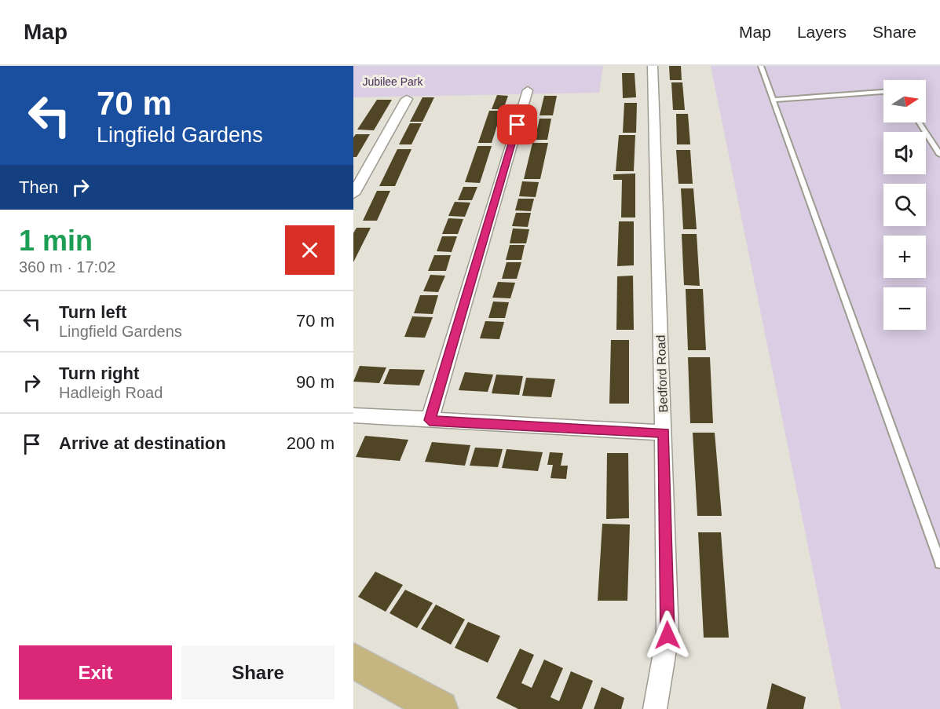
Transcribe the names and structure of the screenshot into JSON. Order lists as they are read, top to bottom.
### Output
{
  "streets": {
    "street": ["Bedford Road"]
  },
  "parks": ["Jubilee Park"],
  "north": "right",
  "page": {
    "header": "Map",
    "nav": ["Map", "Layers", "Share"],
    "turn": ["70 m", "Lingfield Gardens"],
    "map_buttons": ["+", "−"],
    "then": "Then",
    "heading": ["1 min", "360 m · 17:02"],
    "list": [
      {
        "name": "Turn left",
        "note": "Lingfield Gardens",
        "value": "70 m"
      },
      {
        "name": "Turn right",
        "note": "Hadleigh Road",
        "value": "90 m"
      },
      {
        "name": "Arrive at destination",
        "value": "200 m"
      }
    ],
    "buttons": ["Exit", "Share"]
  }
}
